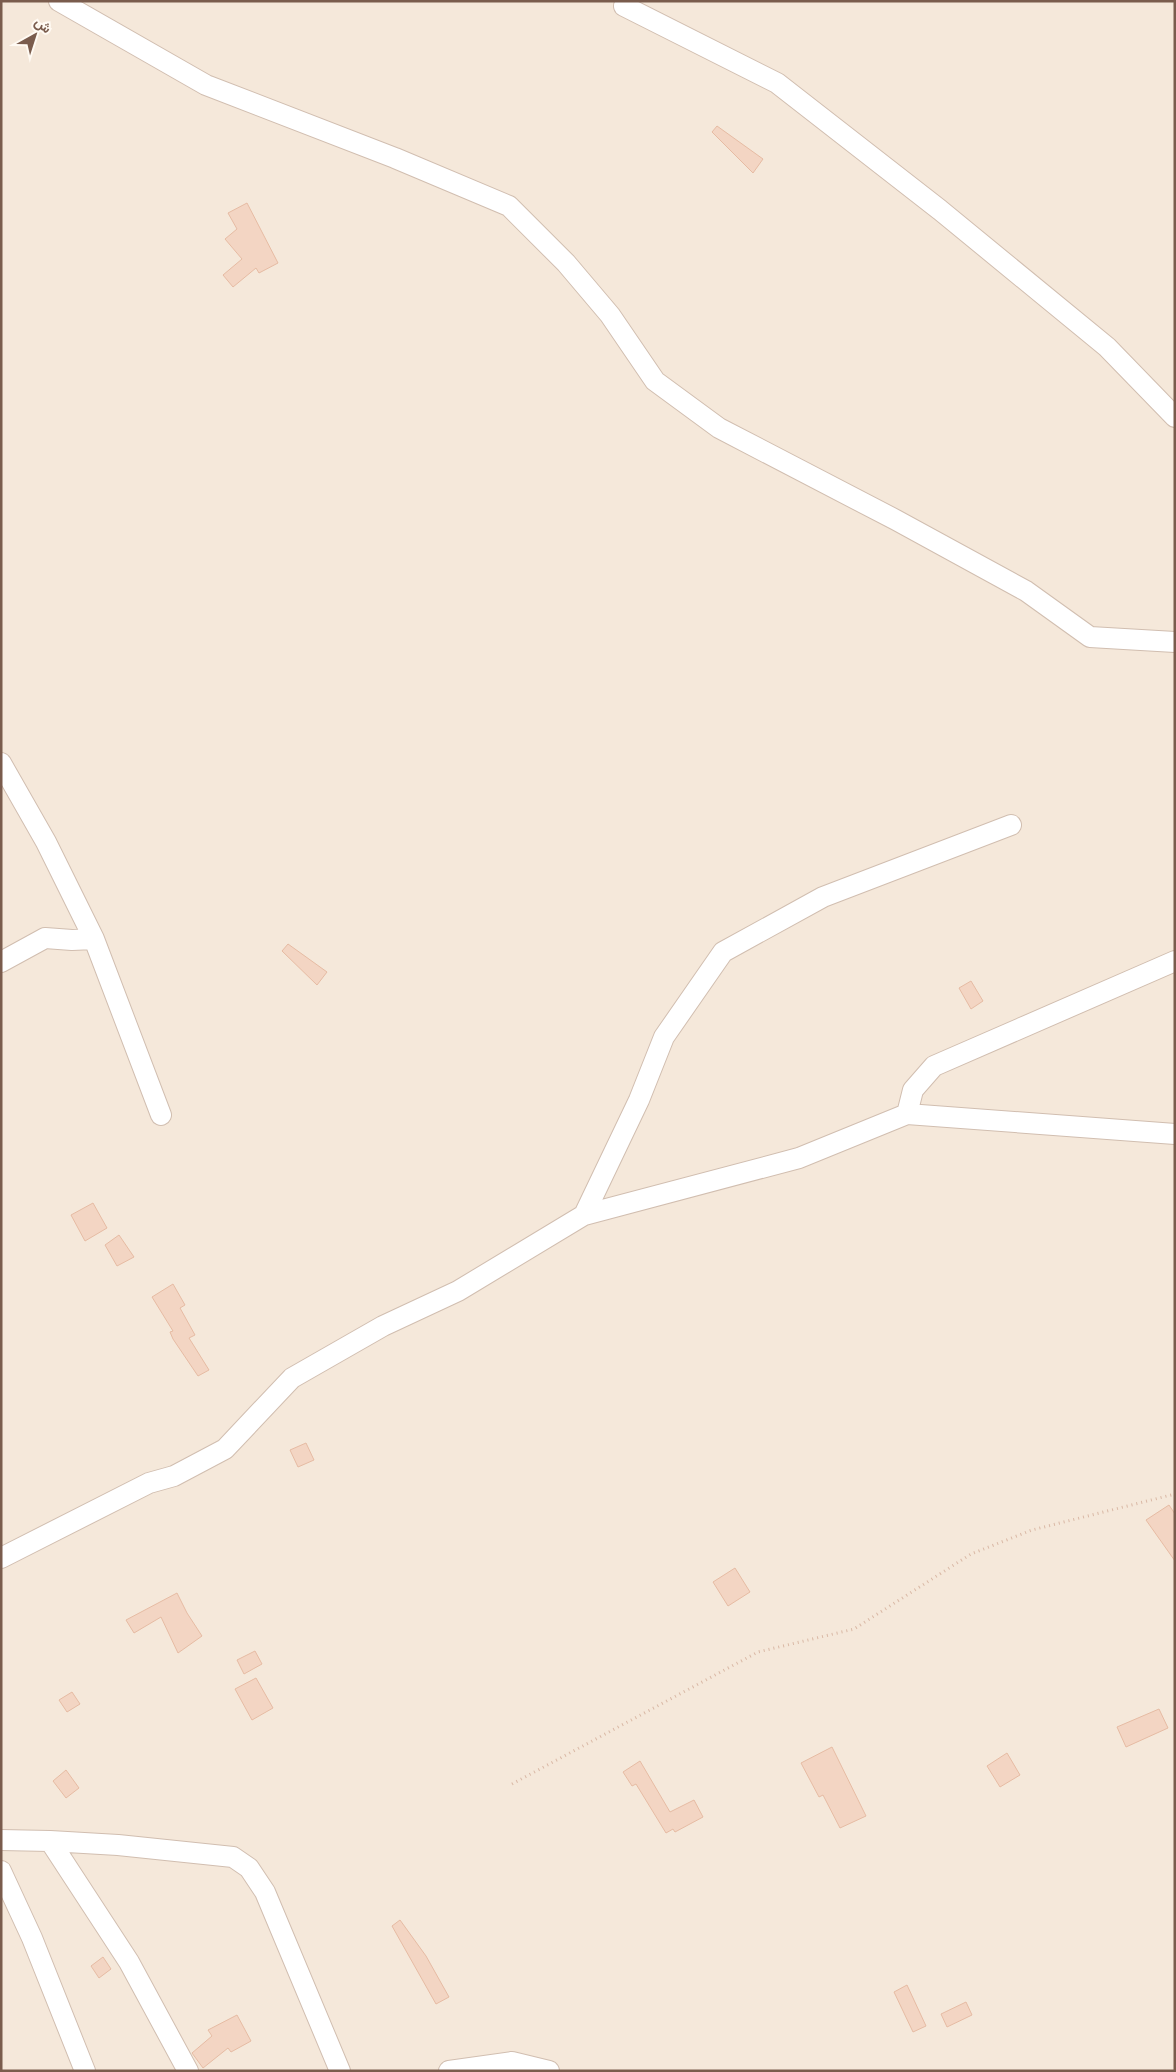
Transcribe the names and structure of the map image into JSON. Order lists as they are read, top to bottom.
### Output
{
  "north": "top right"
}
